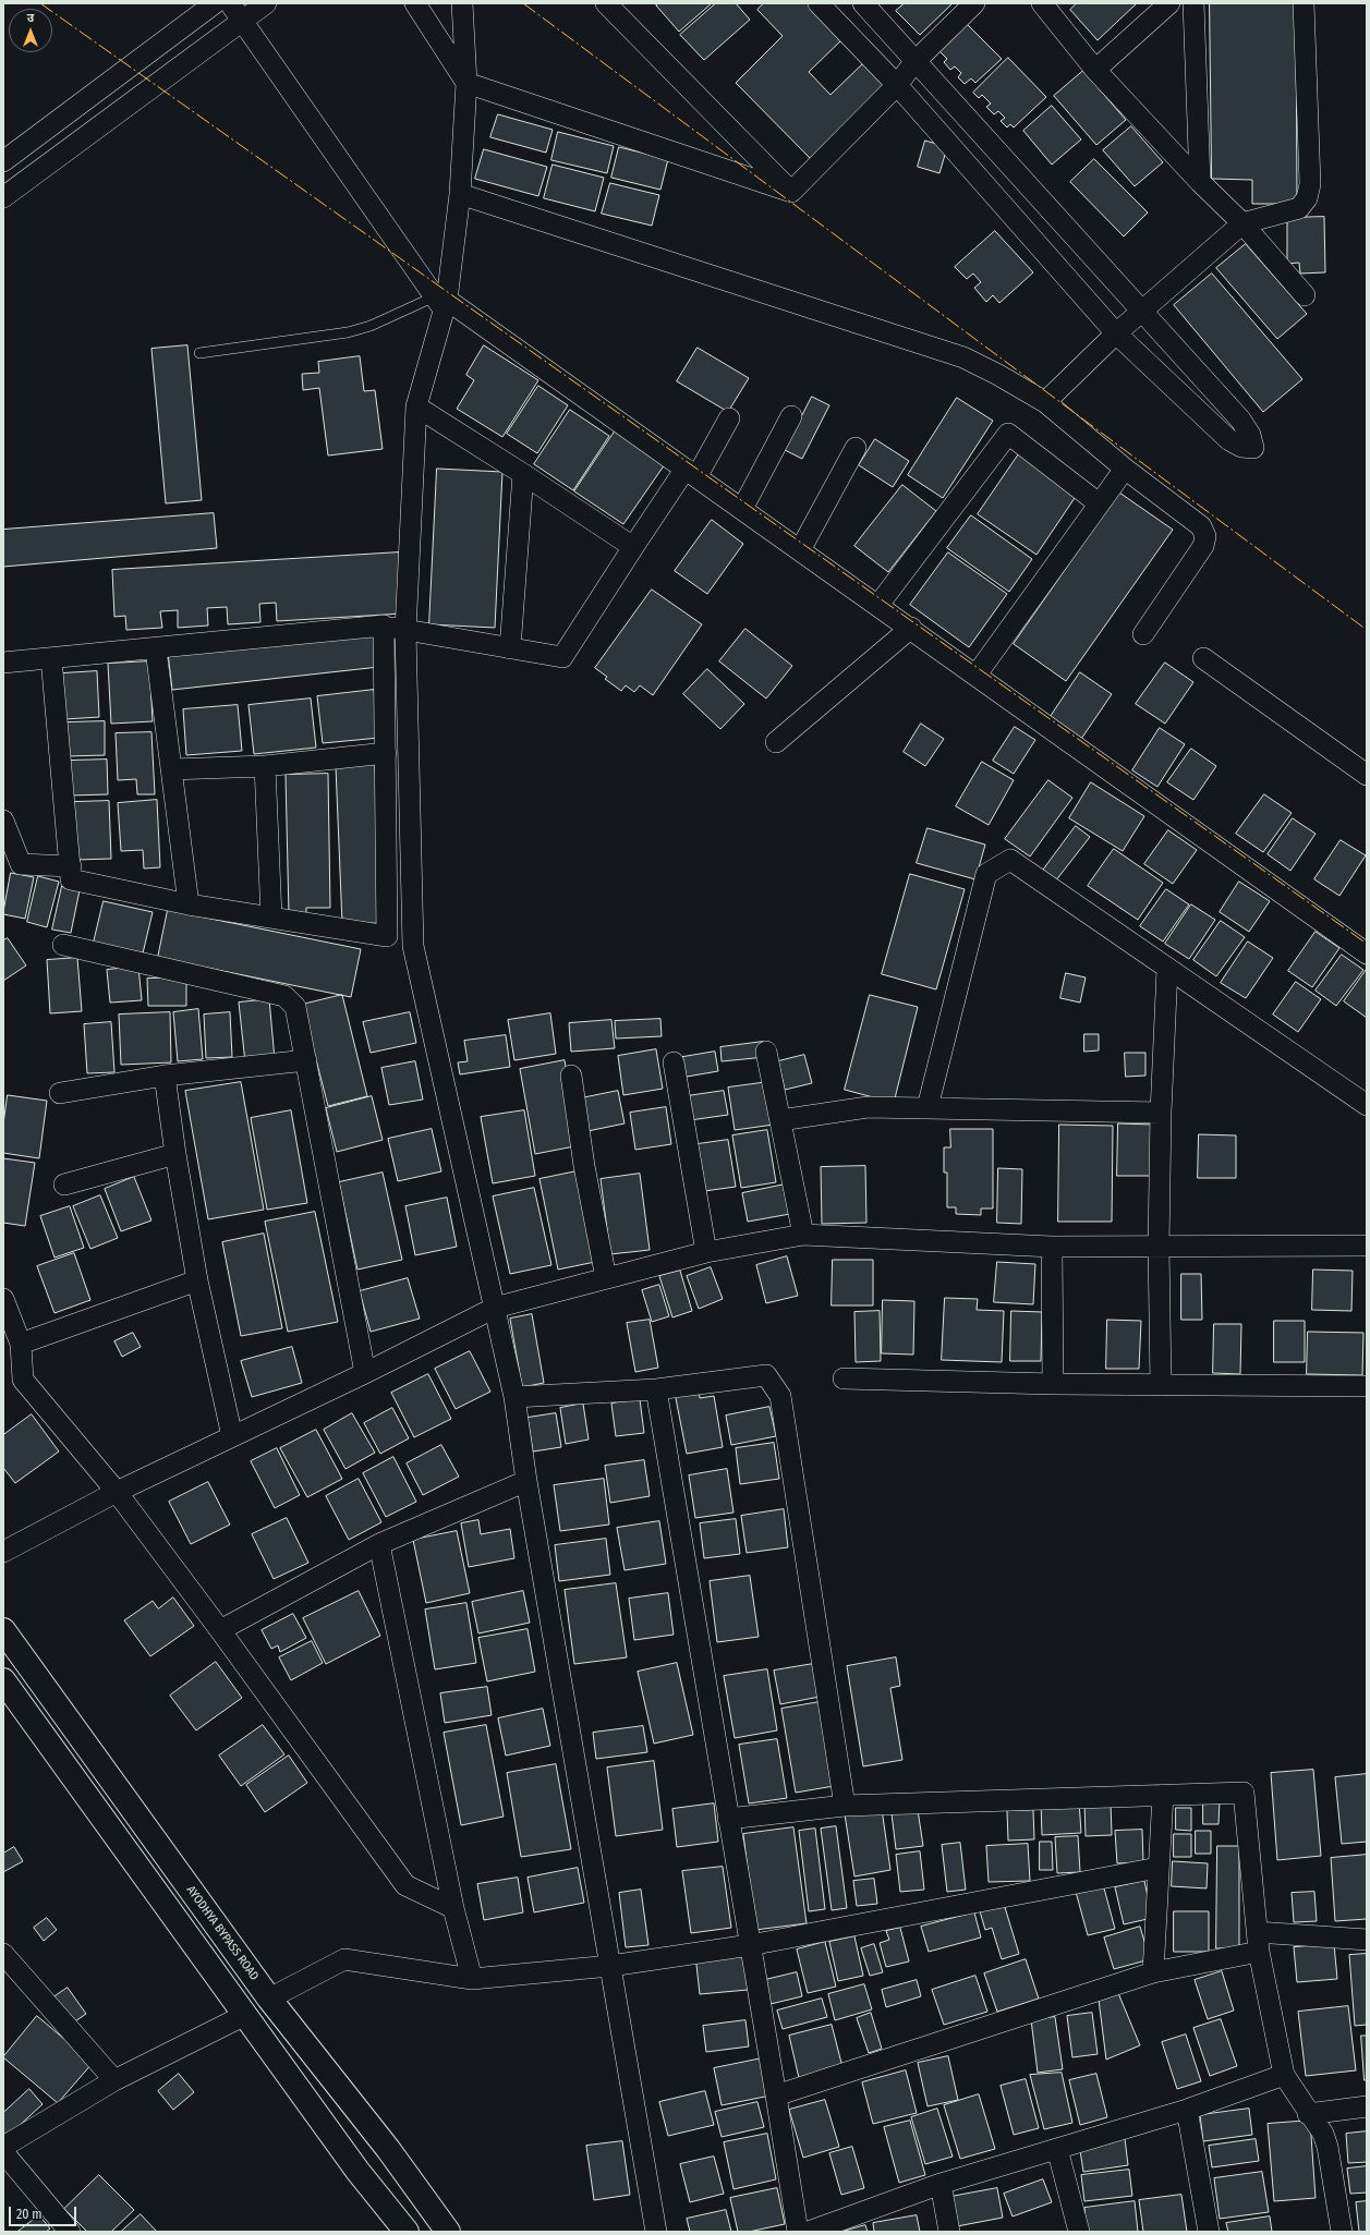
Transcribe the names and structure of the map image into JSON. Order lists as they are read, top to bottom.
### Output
{
  "streets": {
    "main road": ["AYODHYA BYPASS ROAD"]
  },
  "scale_bar": "20 m",
  "north": "top"
}
